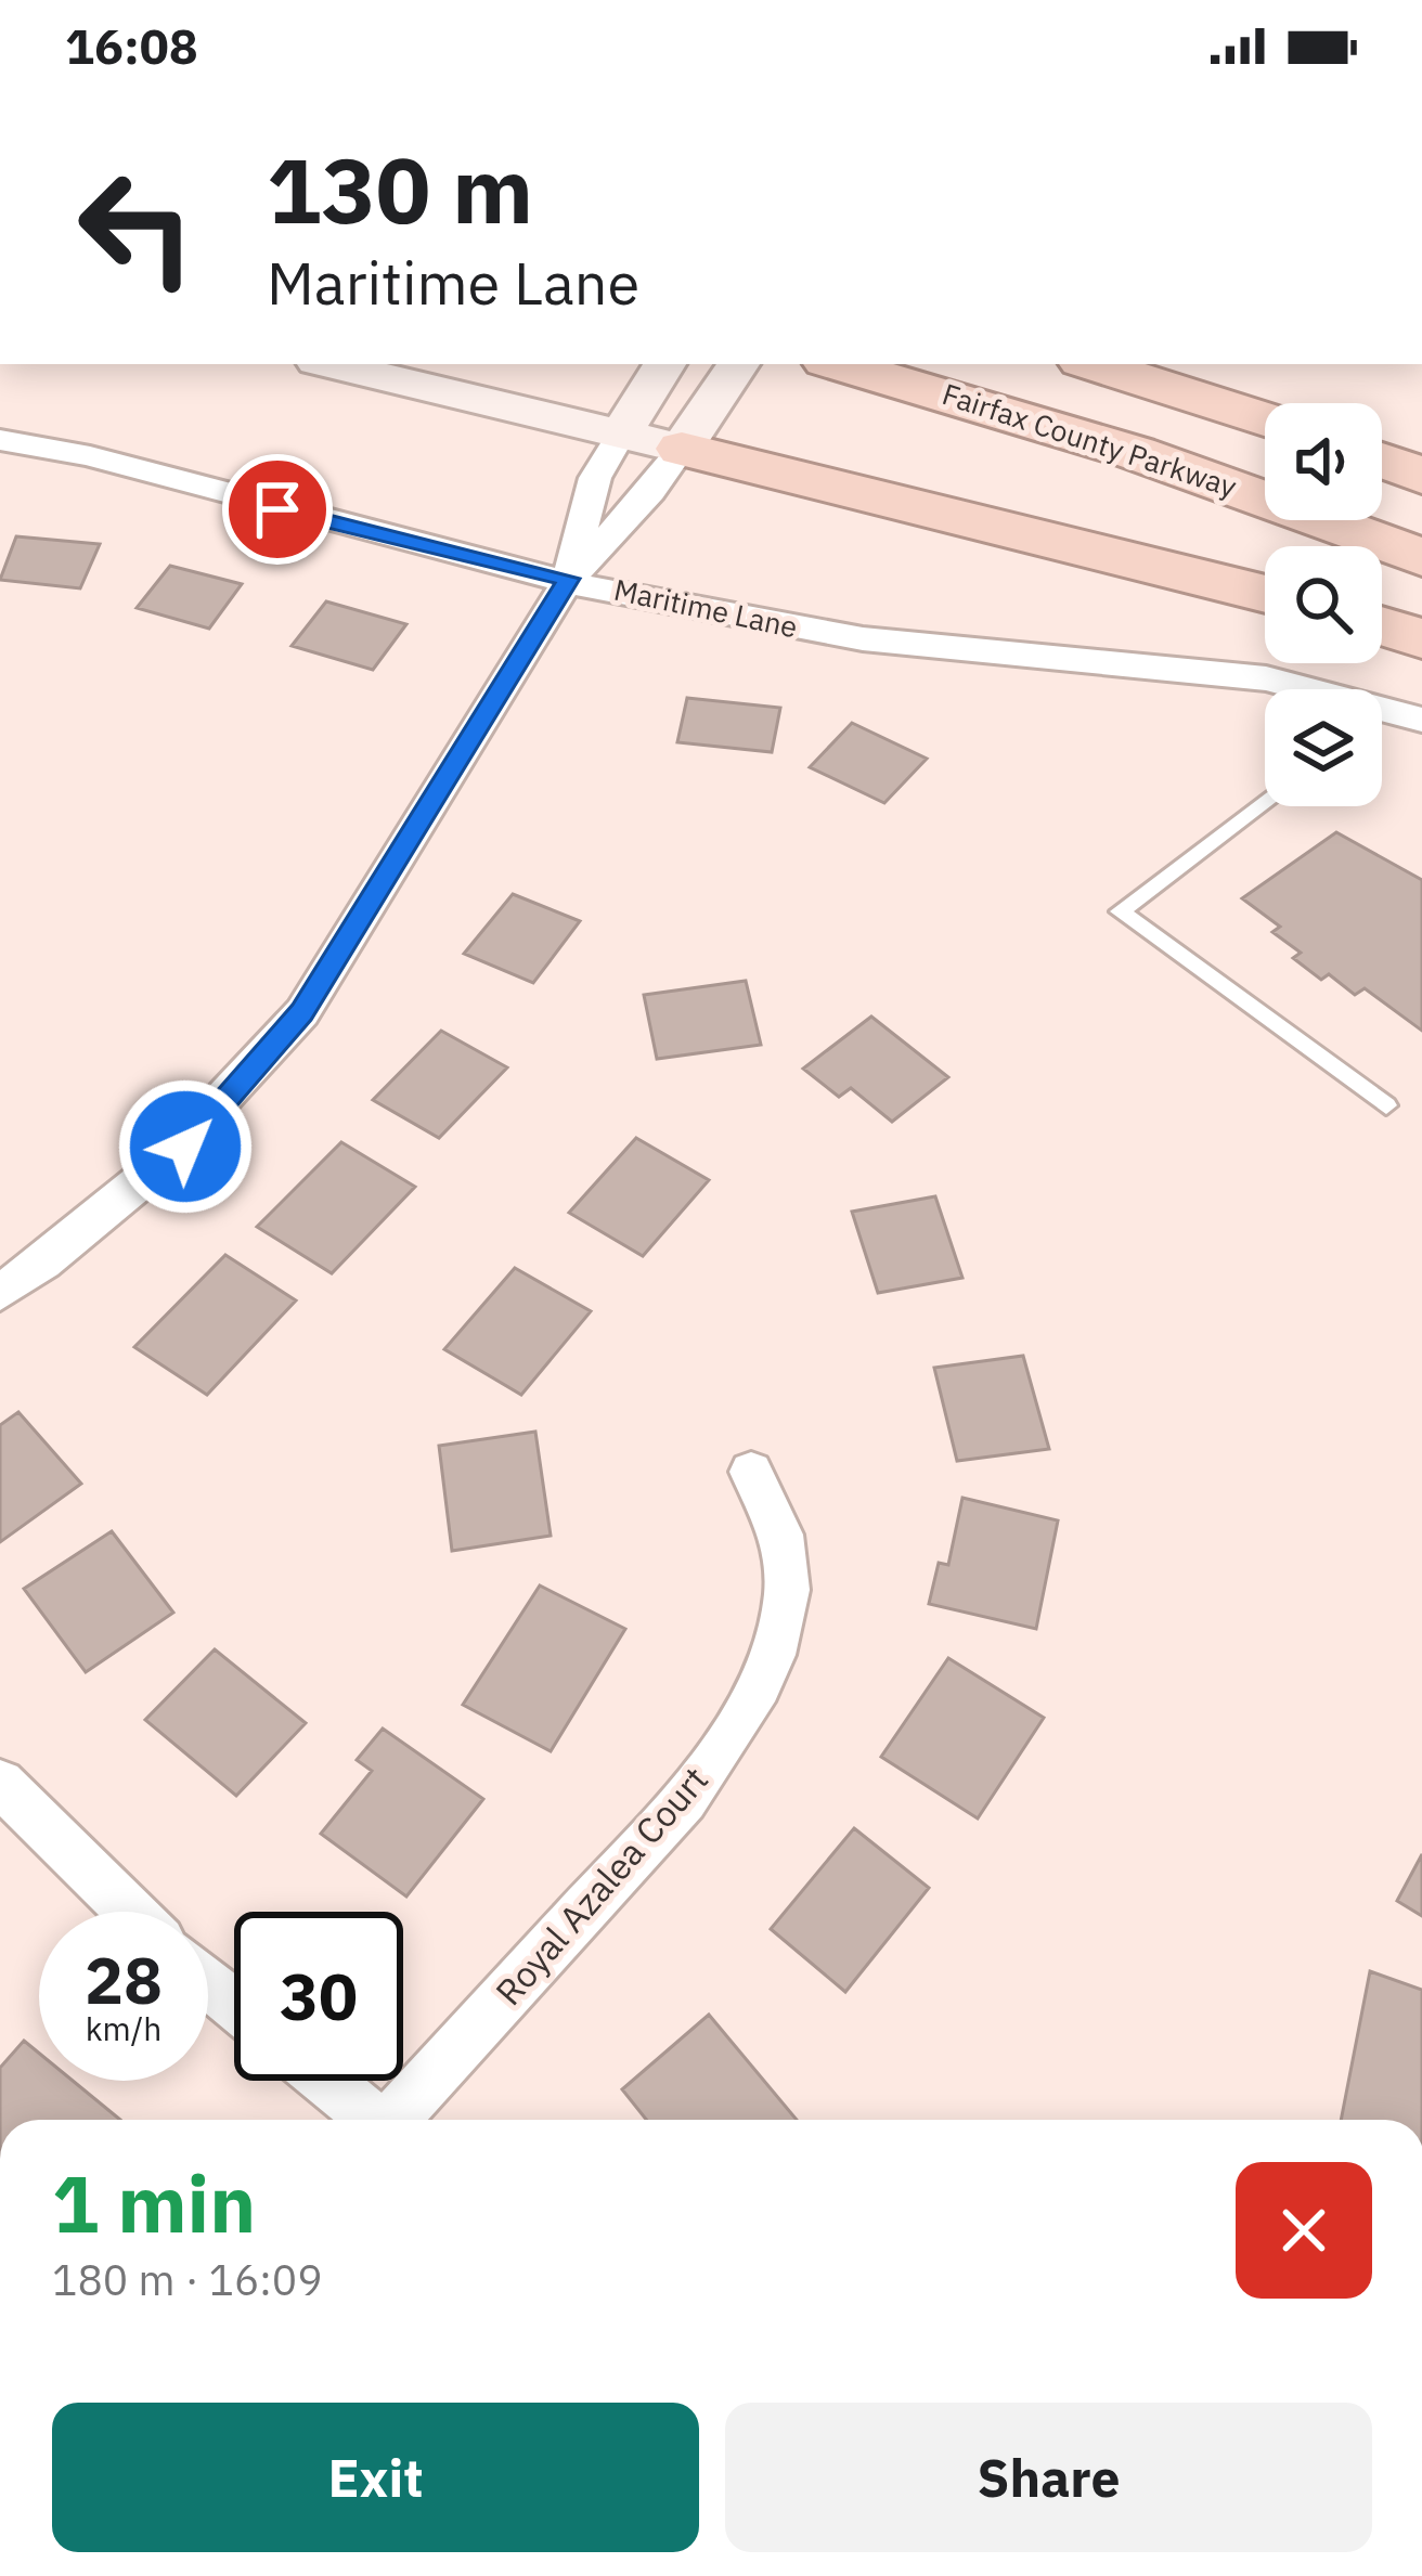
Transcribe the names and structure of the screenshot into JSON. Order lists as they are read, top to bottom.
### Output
{
  "streets": {
    "highway": ["Fairfax County Parkway"],
    "street": ["Maritime Lane", "Royal Azalea Court"]
  },
  "page": {
    "status": "16:08",
    "turn": ["130 m", "Maritime Lane"],
    "speed": "28 km/h",
    "limit": "30",
    "heading": ["1 min", "180 m · 16:09"],
    "buttons": ["Exit", "Share"]
  }
}
